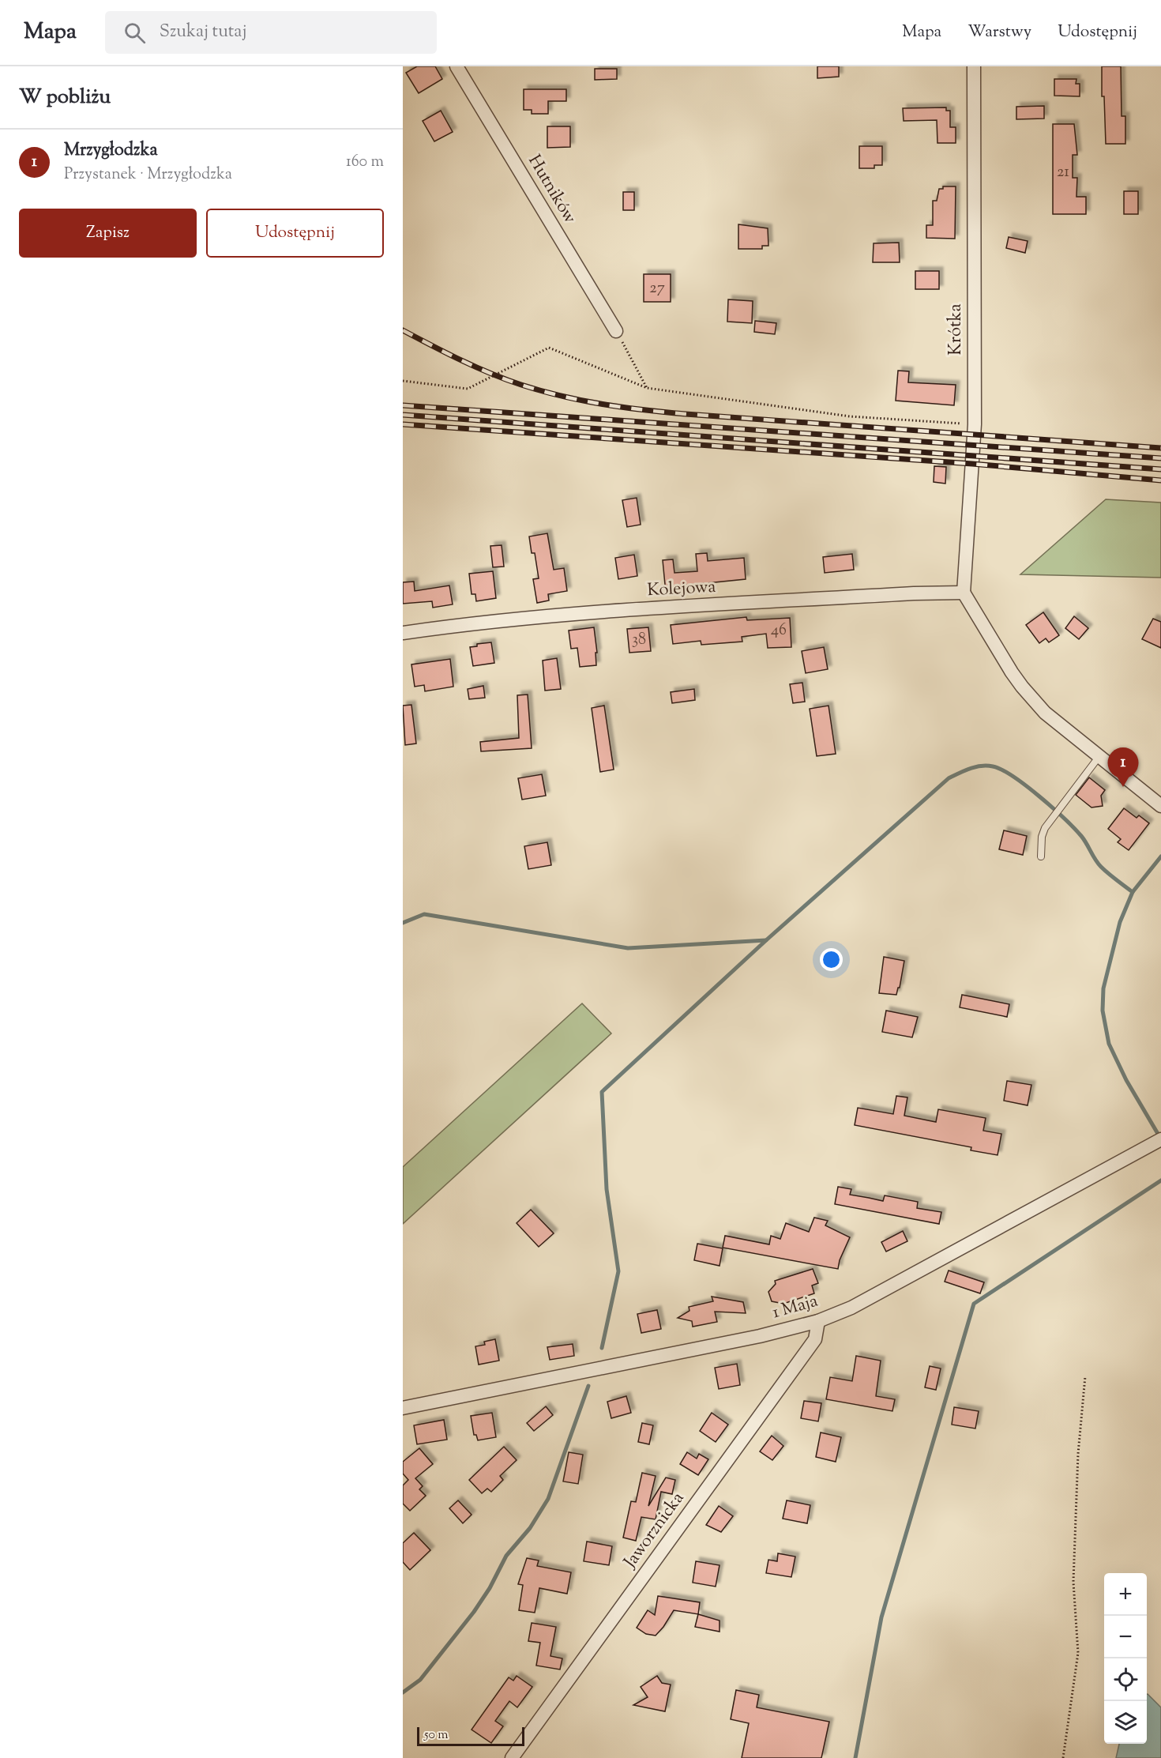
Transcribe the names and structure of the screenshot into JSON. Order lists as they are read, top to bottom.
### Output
{
  "streets": {
    "street": [
      "Hutników",
      "Krótka",
      "Kolejowa",
      "1 Maja",
      "Jaworznicka"
    ]
  },
  "crossings": [
    ["Krótka", "Kolejowa"],
    ["1 Maja", "Jaworznicka"]
  ],
  "house_numbers": [
    "21",
    "27",
    "46",
    "38"
  ],
  "scale_bar": "50 m",
  "page": {
    "header": "Mapa",
    "search": "Szukaj tutaj",
    "nav": ["Mapa", "Warstwy", "Udostępnij"],
    "heading": "W pobliżu",
    "list": [
      {
        "mark": "1",
        "name": "Mrzygłodzka",
        "note": "Przystanek · Mrzygłodzka",
        "value": "160 m"
      }
    ],
    "buttons": ["Zapisz", "Udostępnij"],
    "pins": "1",
    "map_buttons": ["+", "−"],
    "scale": "50 m"
  }
}
